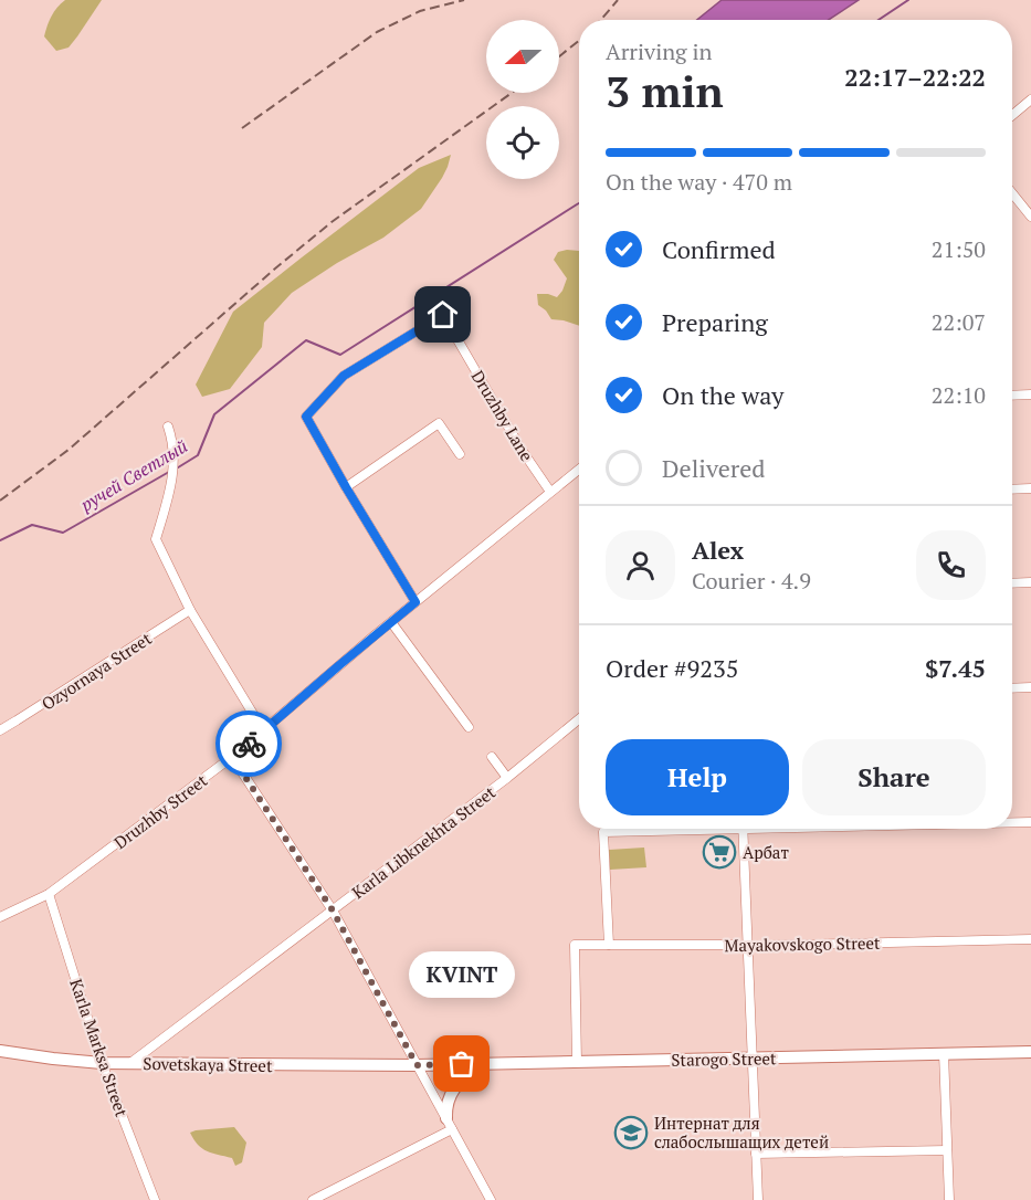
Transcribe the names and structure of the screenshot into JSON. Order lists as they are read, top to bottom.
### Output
{
  "streets": {
    "street": [
      "Druzhby Lane",
      "Ozyornaya Street",
      "Druzhby Street",
      "Karla Libknekhta Street",
      "Mayakovskogo Street",
      "Karla Marksa Street",
      "Starogo Street",
      "Sovetskaya Street"
    ]
  },
  "crossings": [
    ["Druzhby Lane", "Druzhby Street"],
    ["Druzhby Street", "Karla Marksa Street"],
    ["Karla Libknekhta Street", "Sovetskaya Street"],
    ["Mayakovskogo Street", "Starogo Street"],
    ["Karla Marksa Street", "Sovetskaya Street"],
    ["Starogo Street", "Sovetskaya Street"]
  ],
  "water": ["ручей Светлый"],
  "places": {
    "supermarket": ["Арбат"],
    "other": ["KVINT"],
    "school or university": ["Интернат для слабослышащих детей"]
  },
  "north": "left",
  "page": {
    "heading": ["3 min", "Arriving in", "22:17–22:22"],
    "panel": [
      "Alex",
      "Courier · 4.9",
      "Order #9235",
      "$7.45"
    ],
    "bar": "On the way · 470 m",
    "list": [
      ["Confirmed", "21:50"],
      ["Preparing", "22:07"],
      ["On the way", "22:10"],
      "Delivered"
    ],
    "buttons": ["Help", "Share"],
    "bubble": "KVINT"
  }
}
